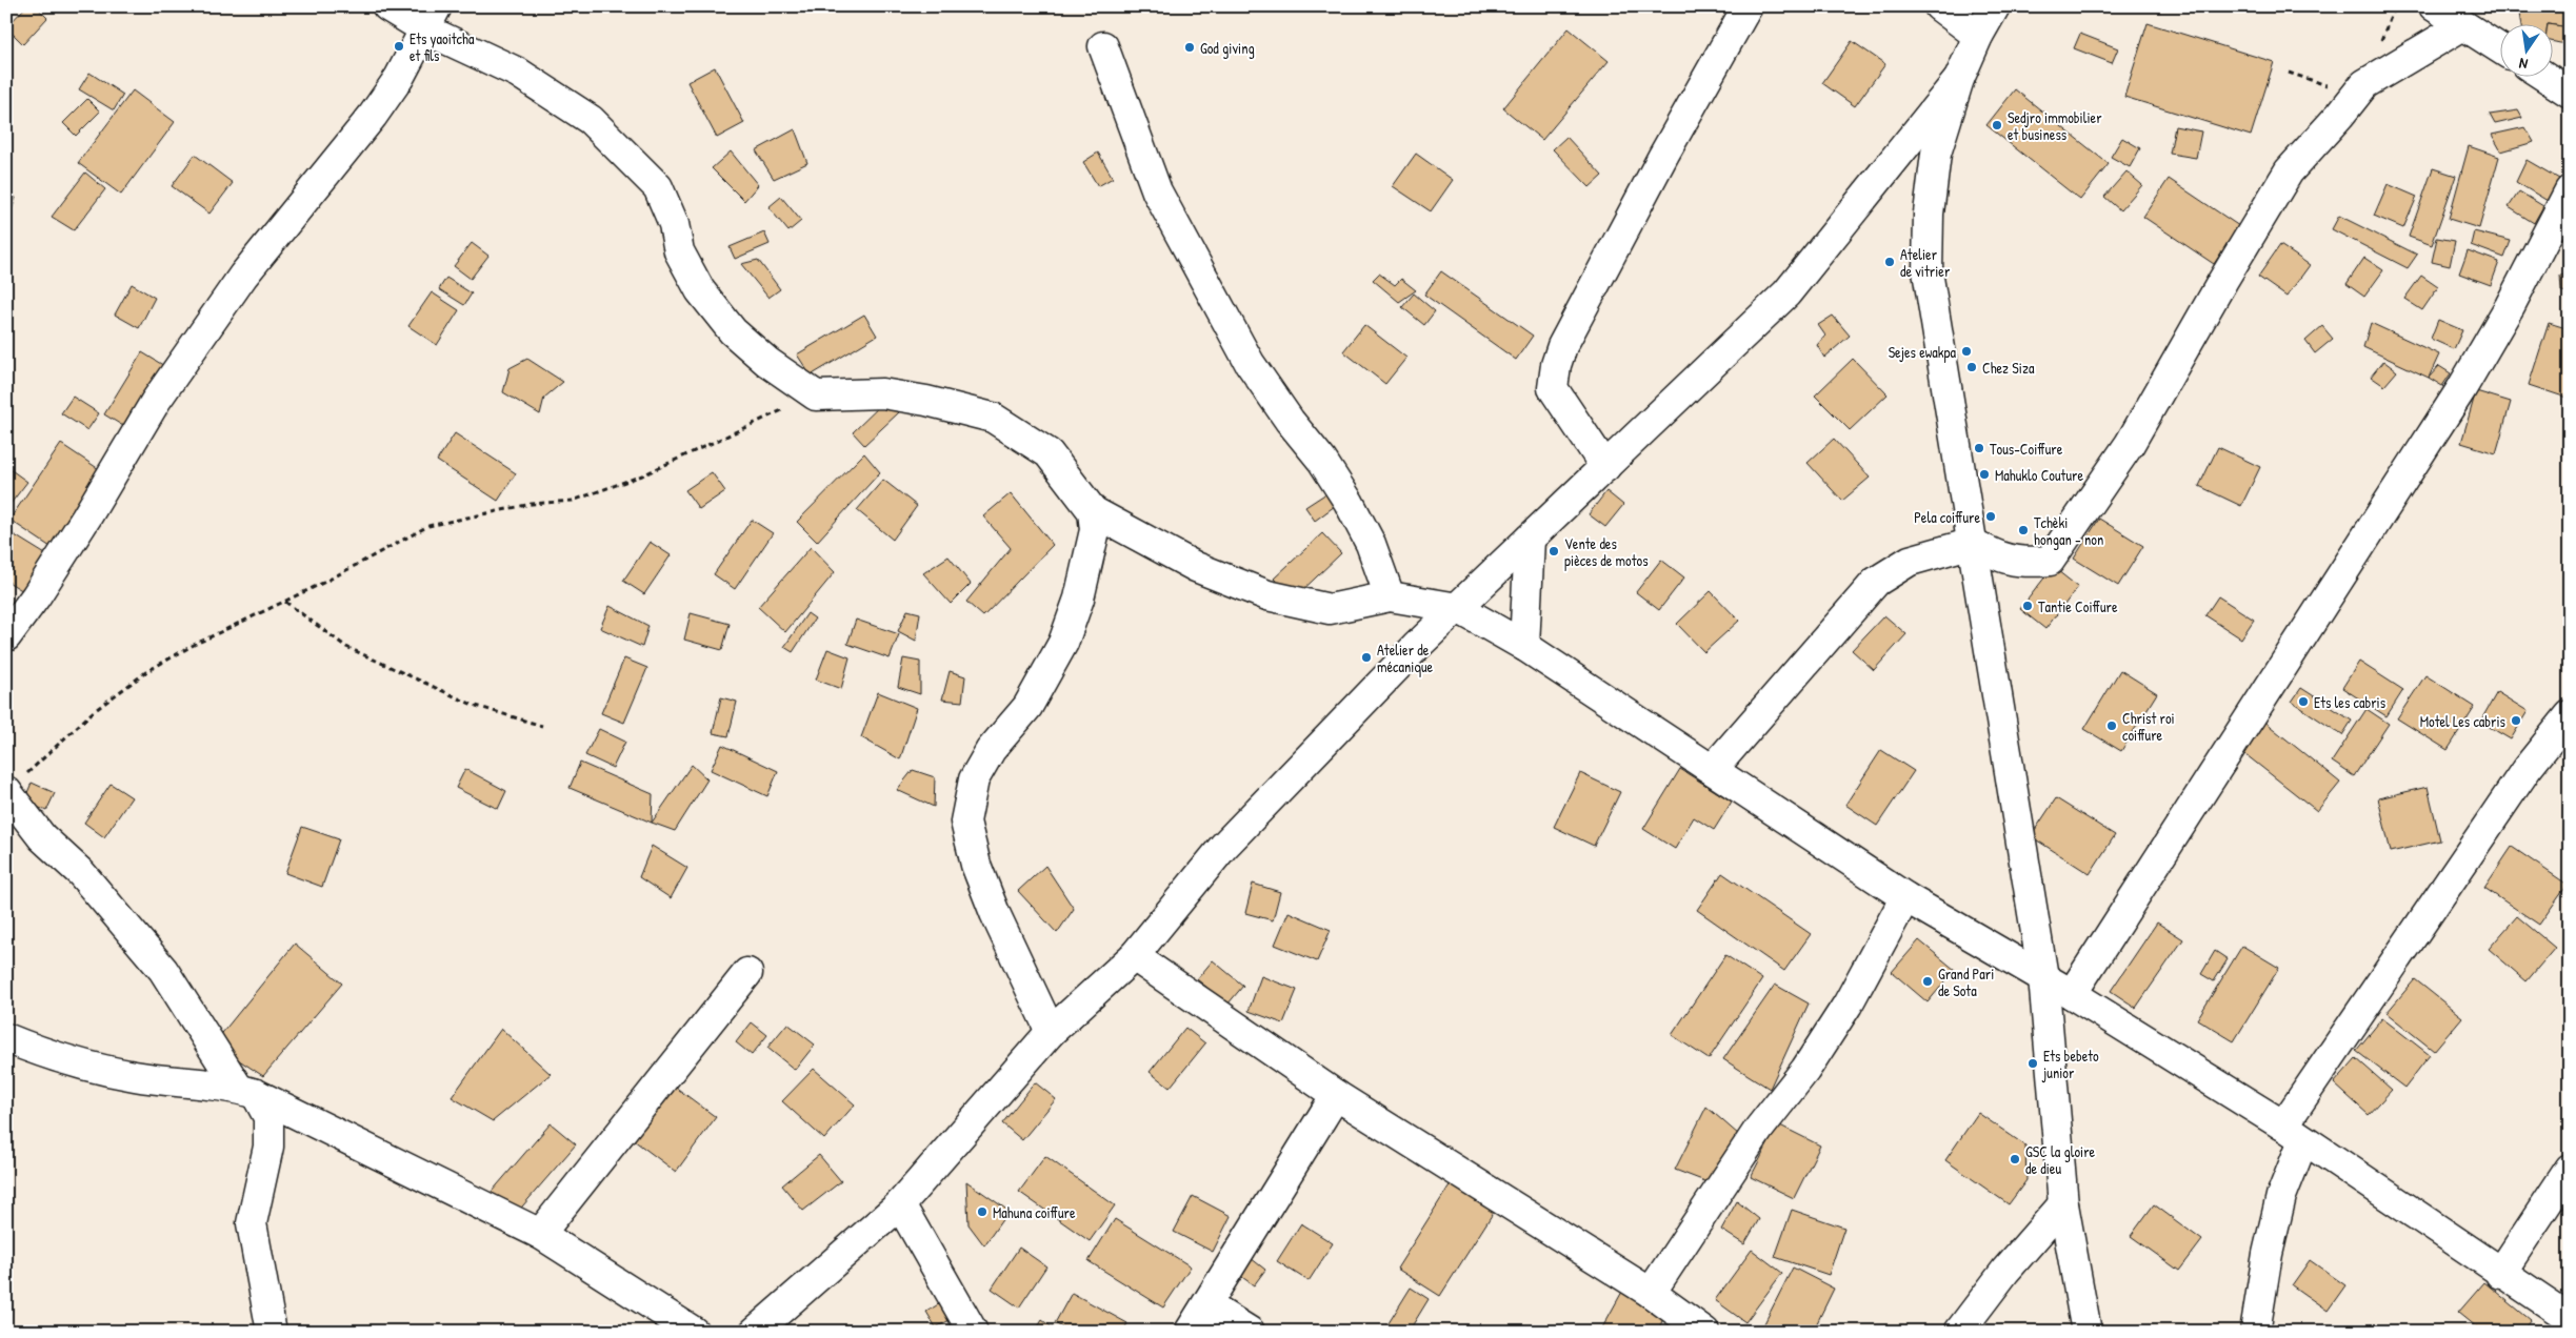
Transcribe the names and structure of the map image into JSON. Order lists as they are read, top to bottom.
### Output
{
  "places": [
    "Ets yaoitcha et fils",
    "God giving",
    "Sedjro immobilier et business",
    "Atelier de vitrier",
    "Sejes ewakpa",
    "Chez Siza",
    "Tous-Coiffure",
    "Mahuklo Couture",
    "Pela coiffure",
    "Tchèki hongan - non",
    "Vente des pièces de motos",
    "Tantie Coiffure",
    "Atelier de mécanique",
    "Ets les cabris",
    "Motel Les cabris",
    "Christ roi coiffure",
    "Grand Pari de Sota",
    "Ets bebeto junior",
    "GSC la gloire de dieu",
    "Mahuna coiffure"
  ],
  "north": "bottom"
}
